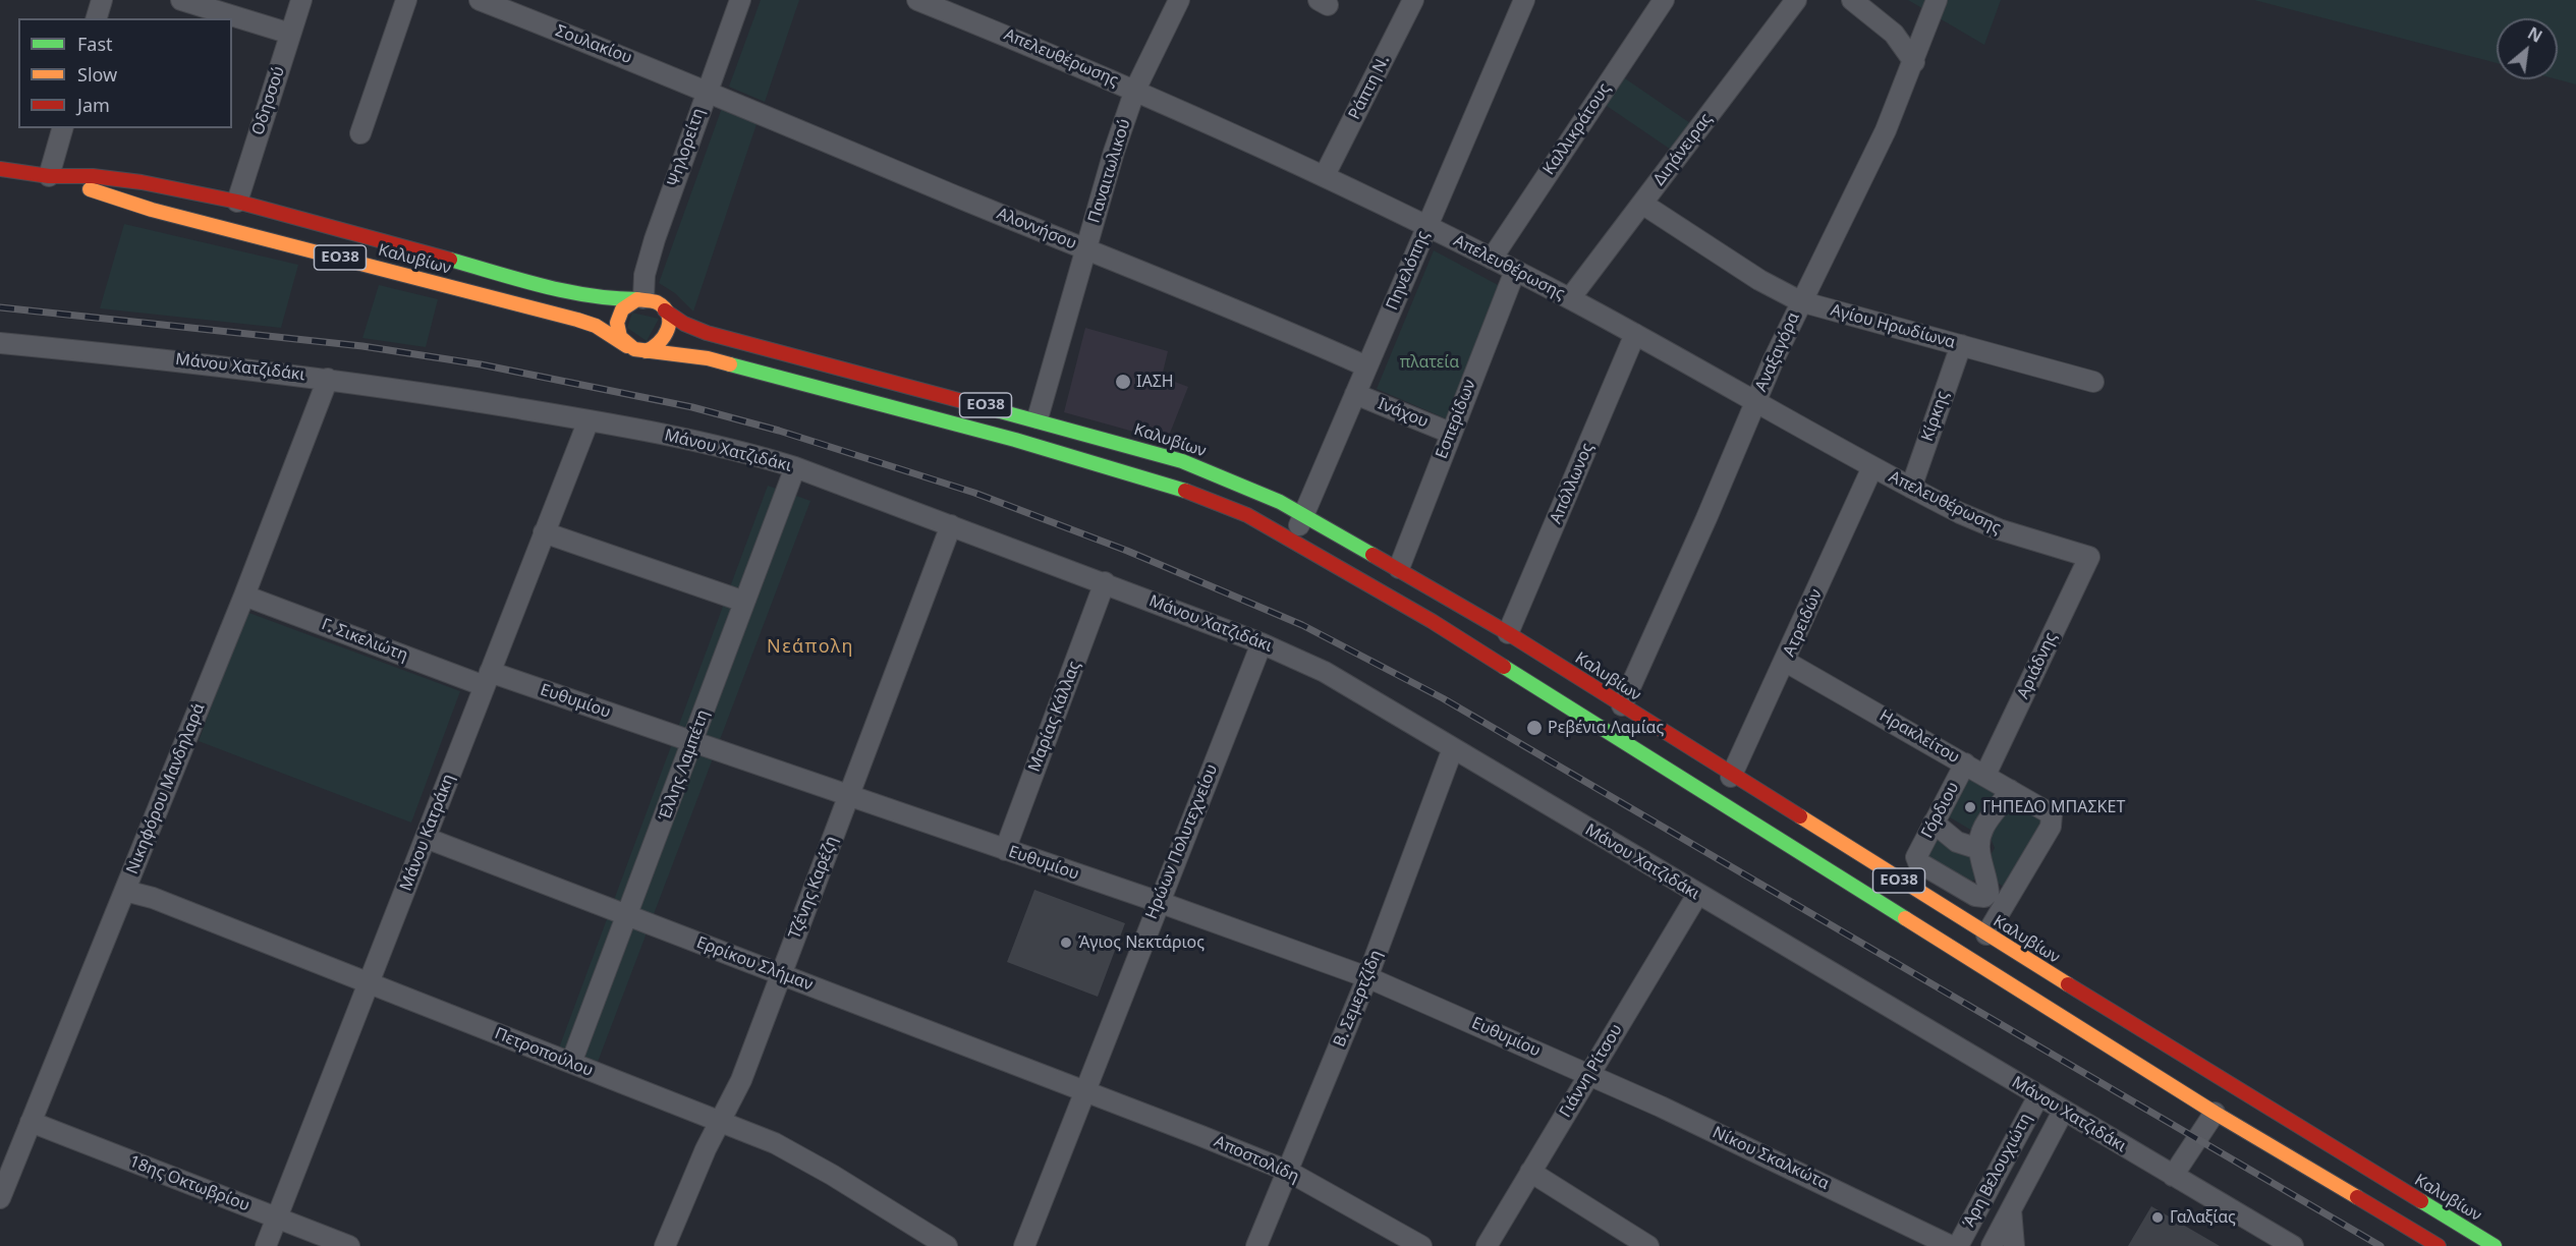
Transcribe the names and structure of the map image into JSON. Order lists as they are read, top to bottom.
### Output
{
  "streets": {
    "main road": ["ΕΟ38", "Καλυβίων"],
    "street": [
      "Σουλακίου",
      "Απελευθέρωσης",
      "Ράπτη Ν.",
      "Οδησσού",
      "Καλλικράτους",
      "Ψηλορείτη",
      "Διηάνειρας",
      "Παναιτωλικού",
      "Αλοννήσου",
      "Πηνελόπης",
      "Αγίου Ηρωδίωνα",
      "Αναξαγόρα",
      "Μάνου Χατζιδάκι",
      "Ινάχου",
      "Κίρκης",
      "Εσπερίδων",
      "Απόλλωνος",
      "Ατρειδών",
      "Γ. Σικελιώτη",
      "Αριάδνης",
      "Ευθυμίου",
      "Μαρίας Κάλλας",
      "Ηρακλείτου",
      "Έλλης Λαμπέτη",
      "Νικηφόρου Μανδηλαρά",
      "Γόρδιου",
      "Μάνου Κατράκη",
      "Ηρώων Πολυτεχνείου",
      "Τζένης Καρέζη",
      "Ερρίκου Σλήμαν",
      "Β. Σεμερτζίδη",
      "Πετροπούλου",
      "Γιάννη Ρίτσου",
      "Νίκου Σκαλκώτα",
      "Αποστολίδη",
      "Άρη Βελουχιώτη",
      "18ης Οκτωβρίου"
    ]
  },
  "crossings": [
    ["Σουλακίου", "Ψηλορείτη"],
    ["Σουλακίου", "Αλοννήσου"],
    ["Απελευθέρωσης", "Ράπτη Ν."],
    ["Απελευθέρωσης", "Καλλικράτους"],
    ["Απελευθέρωσης", "Διηάνειρας"],
    ["Απελευθέρωσης", "Παναιτωλικού"],
    ["Απελευθέρωσης", "Πηνελόπης"],
    ["Απελευθέρωσης", "Αναξαγόρα"],
    ["Απελευθέρωσης", "Κίρκης"],
    ["Απελευθέρωσης", "Εσπερίδων"],
    ["Απελευθέρωσης", "Απόλλωνος"],
    ["Απελευθέρωσης", "Ατρειδών"],
    ["Απελευθέρωσης", "Αριάδνης"],
    ["Οδησσού", "Καλυβίων"],
    ["Ψηλορείτη", "Αλοννήσου"],
    ["Ψηλορείτη", "ΕΟ38"],
    ["Ψηλορείτη", "Καλυβίων"],
    ["Διηάνειρας", "Αγίου Ηρωδίωνα"],
    ["Παναιτωλικού", "Αλοννήσου"],
    ["Παναιτωλικού", "Καλυβίων"],
    ["Αλοννήσου", "Πηνελόπης"],
    ["ΕΟ38", "Καλυβίων"],
    ["ΕΟ38", "Πηνελόπης"],
    ["Καλυβίων", "Πηνελόπης"],
    ["Καλυβίων", "Αναξαγόρα"],
    ["Καλυβίων", "Εσπερίδων"],
    ["Καλυβίων", "Απόλλωνος"],
    ["Καλυβίων", "Ατρειδών"],
    ["Καλυβίων", "Ηρακλείτου"],
    ["Πηνελόπης", "Ινάχου"],
    ["Αγίου Ηρωδίωνα", "Αναξαγόρα"],
    ["Αγίου Ηρωδίωνα", "Κίρκης"],
    ["Μάνου Χατζιδάκι", "Μαρίας Κάλλας"],
    ["Μάνου Χατζιδάκι", "Έλλης Λαμπέτη"],
    ["Μάνου Χατζιδάκι", "Νικηφόρου Μανδηλαρά"],
    ["Μάνου Χατζιδάκι", "Μάνου Κατράκη"],
    ["Μάνου Χατζιδάκι", "Ηρώων Πολυτεχνείου"],
    ["Μάνου Χατζιδάκι", "Τζένης Καρέζη"],
    ["Μάνου Χατζιδάκι", "Β. Σεμερτζίδη"],
    ["Μάνου Χατζιδάκι", "Γιάννη Ρίτσου"],
    ["Μάνου Χατζιδάκι", "Άρη Βελουχιώτη"],
    ["Ινάχου", "Εσπερίδων"],
    ["Ατρειδών", "Ηρακλείτου"],
    ["Γ. Σικελιώτη", "Ευθυμίου"],
    ["Γ. Σικελιώτη", "Νικηφόρου Μανδηλαρά"],
    ["Γ. Σικελιώτη", "Μάνου Κατράκη"],
    ["Αριάδνης", "Ηρακλείτου"],
    ["Ευθυμίου", "Μαρίας Κάλλας"],
    ["Ευθυμίου", "Έλλης Λαμπέτη"],
    ["Ευθυμίου", "Μάνου Κατράκη"],
    ["Ευθυμίου", "Ηρώων Πολυτεχνείου"],
    ["Ευθυμίου", "Τζένης Καρέζη"],
    ["Ευθυμίου", "Β. Σεμερτζίδη"],
    ["Ευθυμίου", "Γιάννη Ρίτσου"],
    ["Ευθυμίου", "Νίκου Σκαλκώτα"],
    ["Ηρακλείτου", "Γόρδιου"],
    ["Έλλης Λαμπέτη", "Ερρίκου Σλήμαν"],
    ["Έλλης Λαμπέτη", "Πετροπούλου"],
    ["Νικηφόρου Μανδηλαρά", "Πετροπούλου"],
    ["Νικηφόρου Μανδηλαρά", "18ης Οκτωβρίου"],
    ["Μάνου Κατράκη", "Ερρίκου Σλήμαν"],
    ["Μάνου Κατράκη", "Πετροπούλου"],
    ["Μάνου Κατράκη", "18ης Οκτωβρίου"],
    ["Ηρώων Πολυτεχνείου", "Ερρίκου Σλήμαν"],
    ["Ηρώων Πολυτεχνείου", "Αποστολίδη"],
    ["Τζένης Καρέζη", "Ερρίκου Σλήμαν"],
    ["Τζένης Καρέζη", "Πετροπούλου"],
    ["Ερρίκου Σλήμαν", "Αποστολίδη"],
    ["Β. Σεμερτζίδη", "Αποστολίδη"],
    ["Γιάννη Ρίτσου", "Νίκου Σκαλκώτα"]
  ],
  "districts": ["Νεάπολη"],
  "parks": ["πλατεία"],
  "places": [
    "ΙΑΣΗ",
    "Ρεβένια Λαμίας",
    "ΓΗΠΕΔΟ ΜΠΑΣΚΕΤ",
    "Άγιος Νεκτάριος",
    "Γαλαξίας"
  ],
  "legend": ["Fast", "Slow", "Jam"],
  "north": "top right"
}
